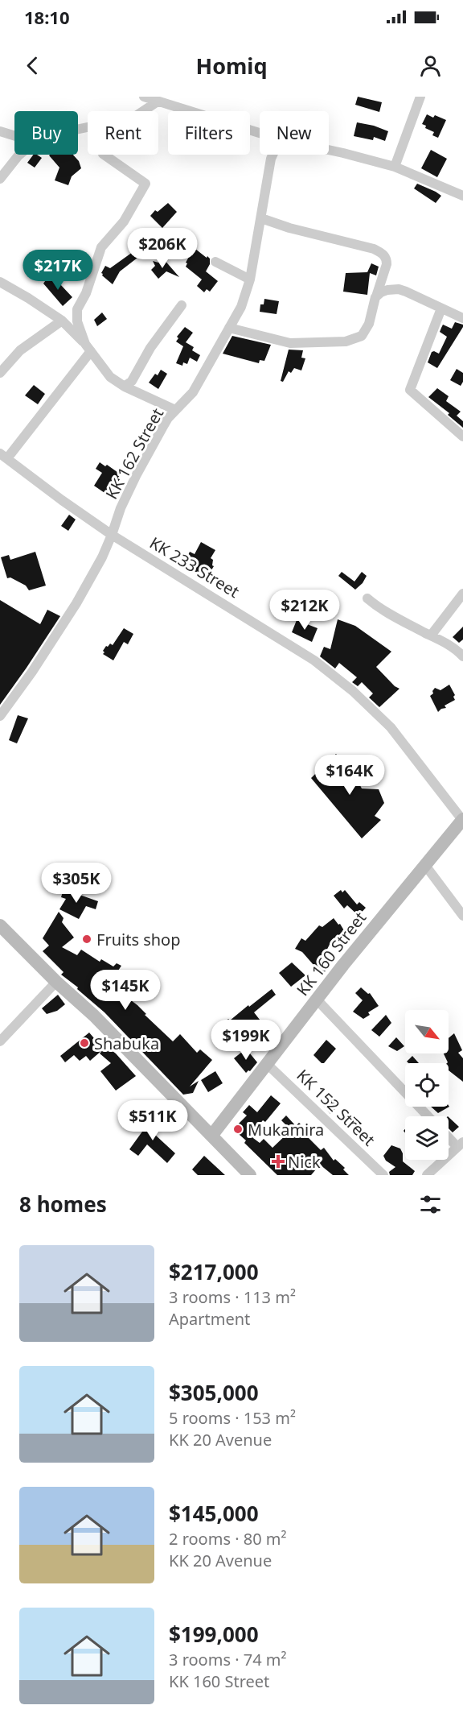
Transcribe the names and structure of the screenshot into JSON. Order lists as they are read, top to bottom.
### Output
{
  "streets": {
    "main road": ["KK 160 Street"],
    "street": ["KK 162 Street", "KK 233 Street", "KK 152 Street"]
  },
  "crossings": [
    ["KK 162 Street", "KK 233 Street"],
    ["KK 233 Street", "KK 160 Street"],
    ["KK 160 Street", "KK 152 Street"]
  ],
  "places": {
    "other": ["Fruits shop", "Shabuka", "Mukamira"],
    "health": ["Nick"]
  },
  "north": "bottom right",
  "page": {
    "status": "18:10",
    "header": "Homiq",
    "chip": [
      "Buy",
      "Rent",
      "Filters",
      "New"
    ],
    "price": [
      "$206K",
      "$217K",
      "$212K",
      "$164K",
      "$305K",
      "$145K",
      "$199K",
      "$511K"
    ],
    "heading": "8 homes",
    "list": [
      {
        "name": "$217,000",
        "note": "3 rooms · 113 m² · Apartment"
      },
      {
        "name": "$305,000",
        "note": "5 rooms · 153 m² · KK 20 Avenue"
      },
      {
        "name": "$145,000",
        "note": "2 rooms · 80 m² · KK 20 Avenue"
      },
      {
        "name": "$199,000",
        "note": "3 rooms · 74 m² · KK 160 Street"
      }
    ]
  }
}
